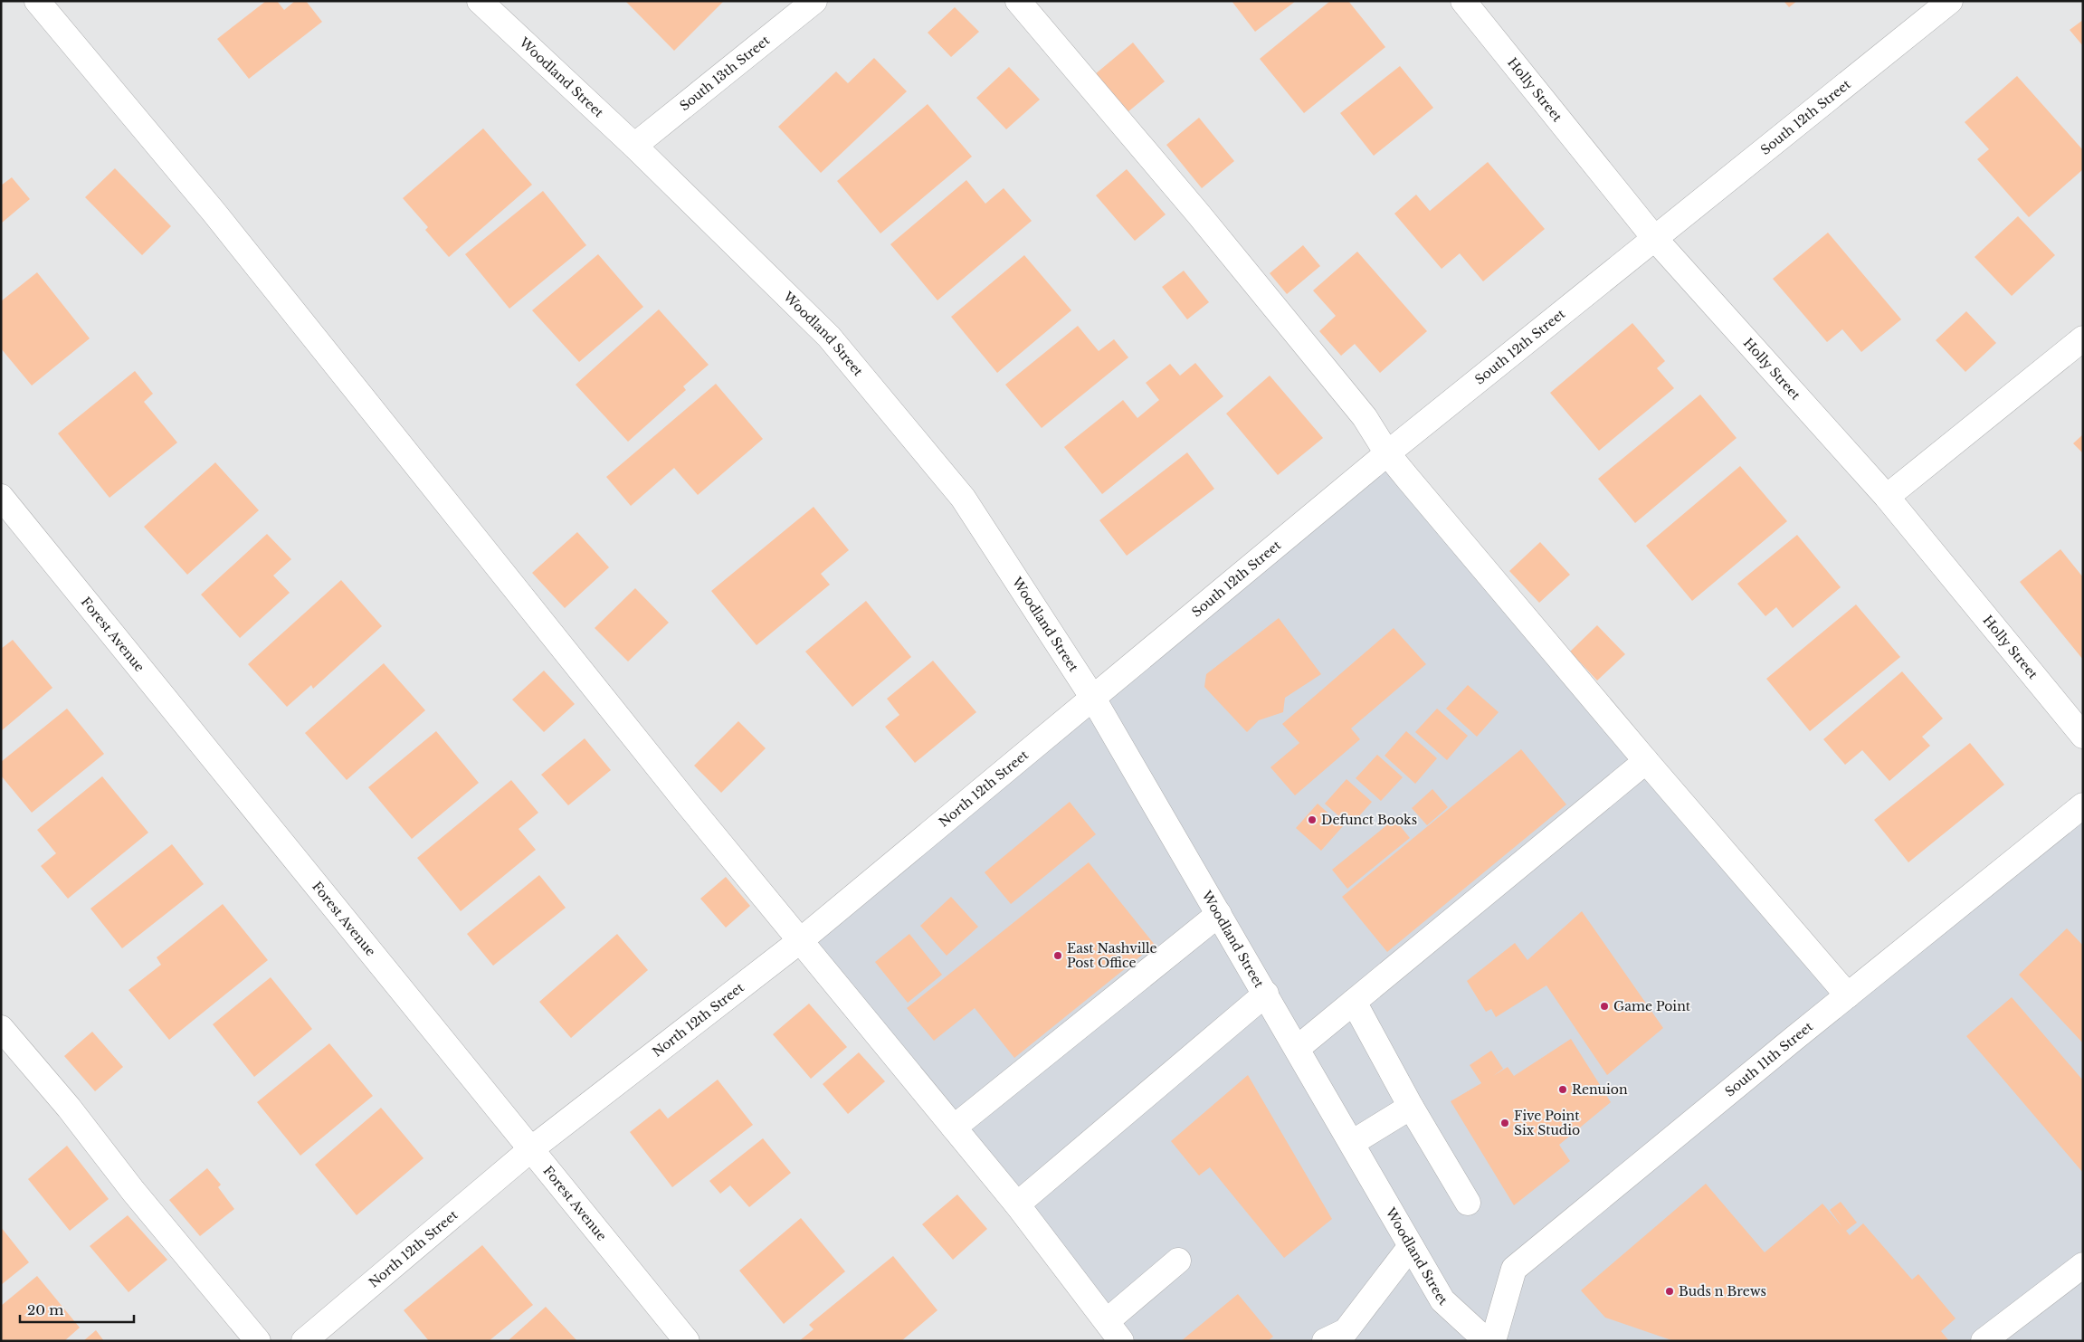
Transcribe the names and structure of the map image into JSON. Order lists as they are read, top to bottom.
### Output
{
  "streets": {
    "street": [
      "South 13th Street",
      "Woodland Street",
      "Holly Street",
      "South 12th Street",
      "Forest Avenue",
      "North 12th Street",
      "South 11th Street"
    ]
  },
  "crossings": [
    ["South 13th Street", "Woodland Street"],
    ["Woodland Street", "South 12th Street"],
    ["Woodland Street", "North 12th Street"],
    ["Holly Street", "South 12th Street"],
    ["South 12th Street", "North 12th Street"],
    ["Forest Avenue", "North 12th Street"]
  ],
  "places": [
    "Defunct Books",
    "East Nashville Post Office",
    "Game Point",
    "Renuion",
    "Five Point Six Studio",
    "Buds n Brews"
  ],
  "scale_bar": "20 m"
}
